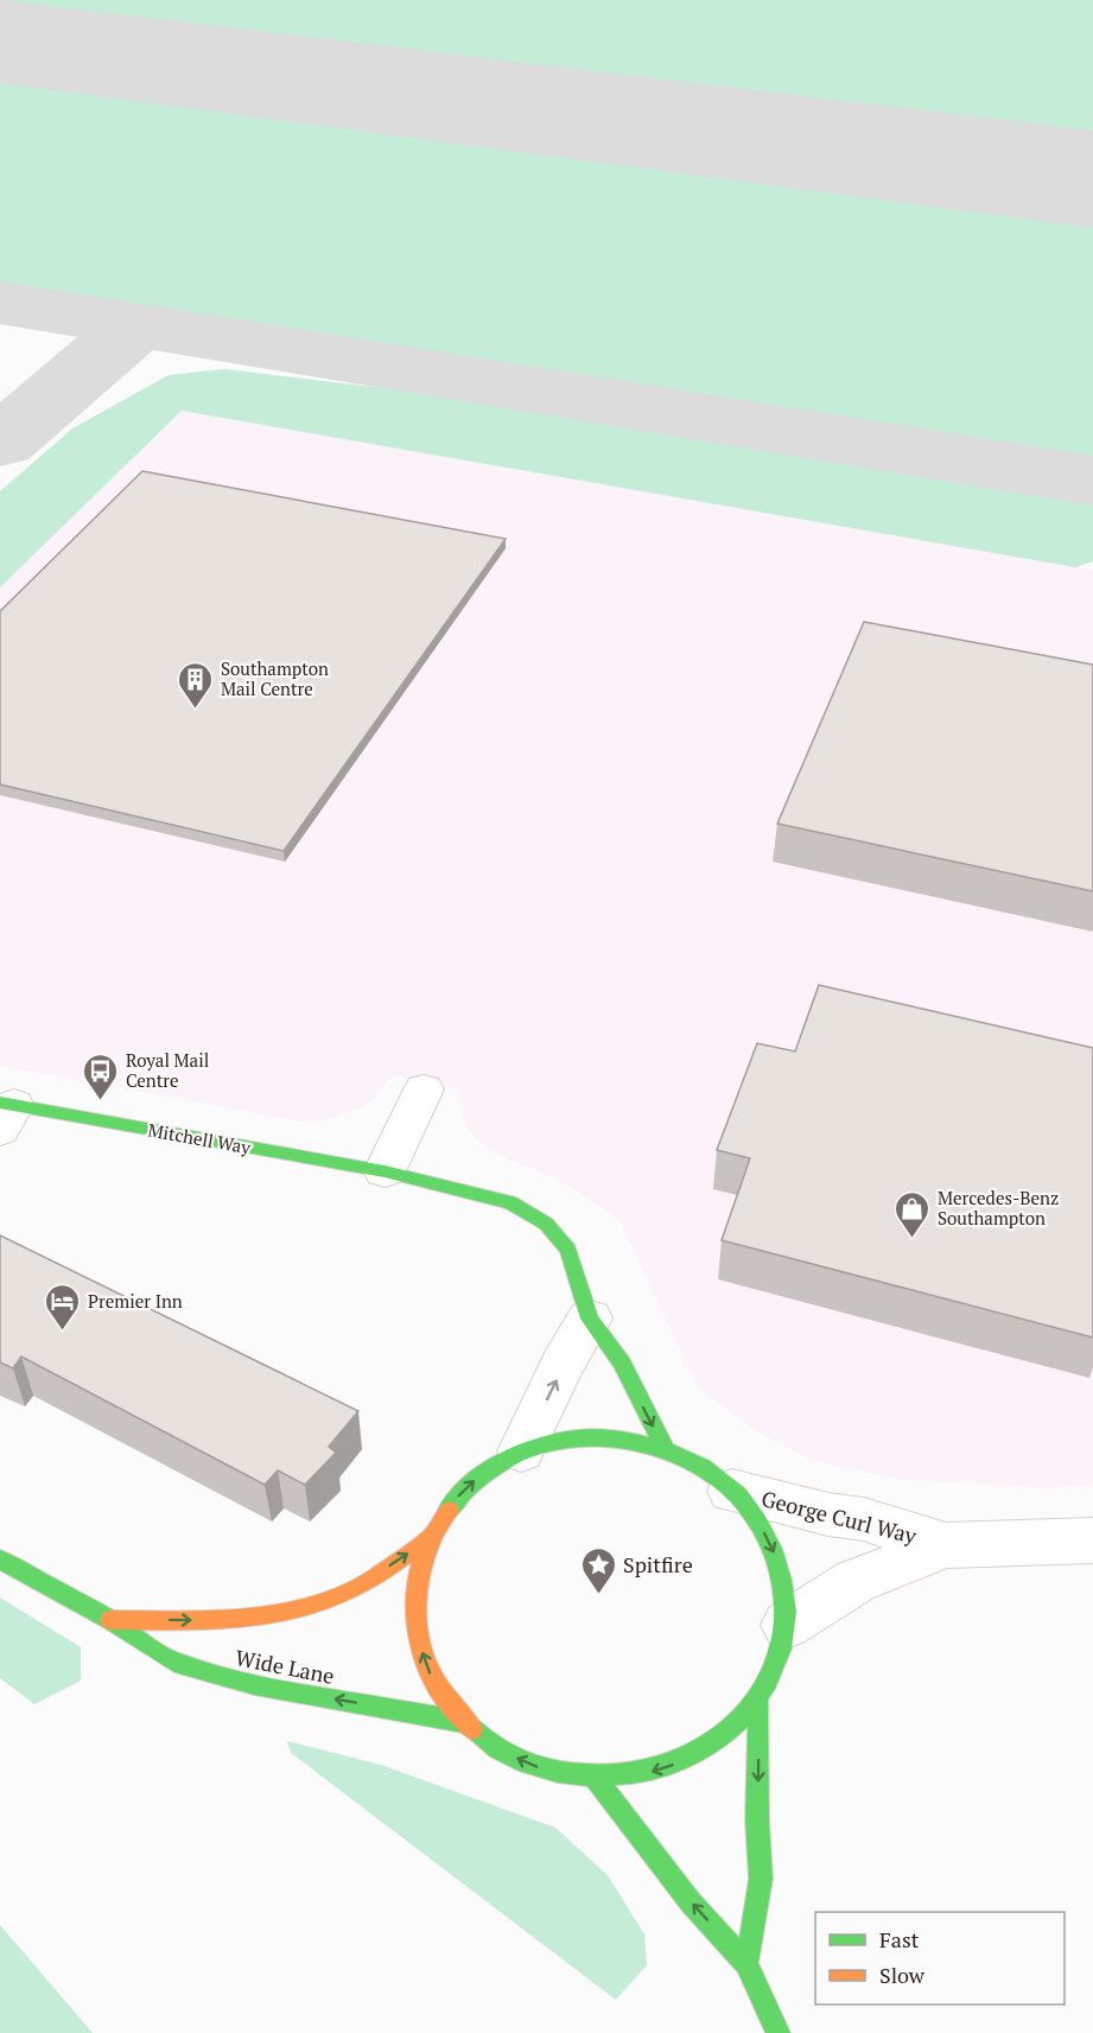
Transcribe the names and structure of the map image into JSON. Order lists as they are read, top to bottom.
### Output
{
  "streets": {
    "street": ["Mitchell Way", "George Curl Way", "Wide Lane"]
  },
  "places": {
    "building": ["Southampton Mail Centre"],
    "bus stop": ["Royal Mail Centre"],
    "shop": ["Mercedes-Benz Southampton"],
    "hotel": ["Premier Inn"],
    "place": ["Spitfire"]
  },
  "legend": ["Fast", "Slow"]
}
